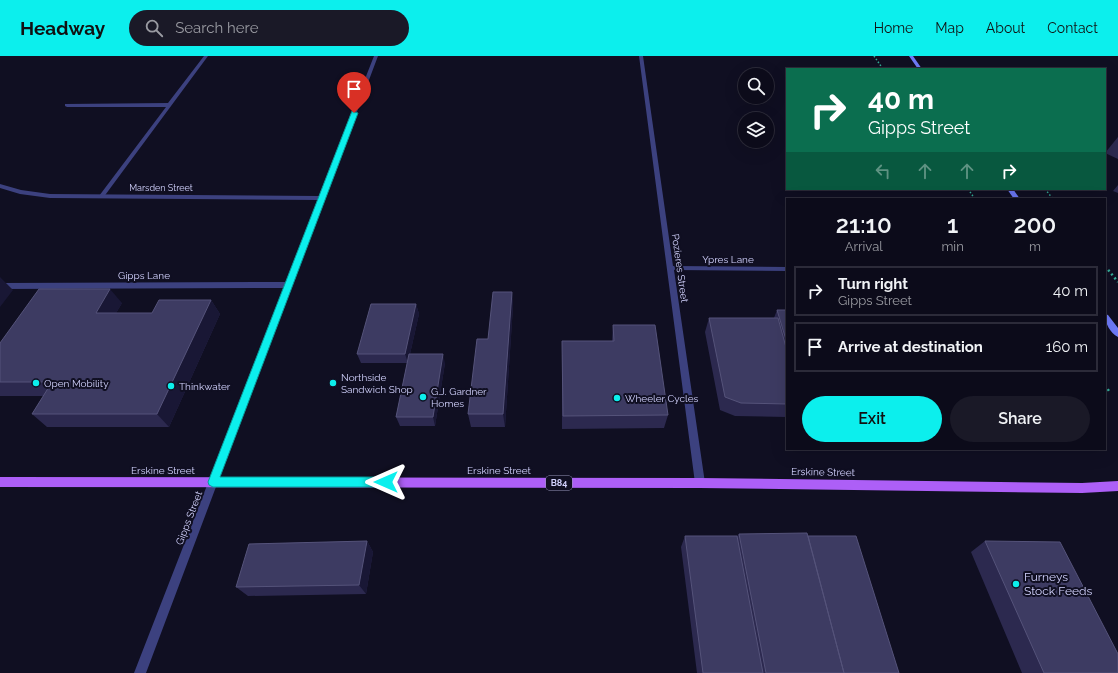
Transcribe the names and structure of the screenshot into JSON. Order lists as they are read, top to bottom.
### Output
{
  "streets": {
    "main road": ["Erskine Street", "B84"],
    "street": [
      "Marsden Street",
      "Ypres Lane",
      "Pozieres Street",
      "Gipps Lane",
      "Gipps Street"
    ]
  },
  "crossings": [
    ["Marsden Street", "Gipps Street"],
    ["Ypres Lane", "Pozieres Street"],
    ["Pozieres Street", "Erskine Street"],
    ["Gipps Lane", "Gipps Street"],
    ["Erskine Street", "Gipps Street"]
  ],
  "places": [
    "Open Mobility",
    "Northside Sandwich Shop",
    "Thinkwater",
    "G.J. Gardner Homes",
    "Wheeler Cycles",
    "Furneys Stock Feeds"
  ],
  "page": {
    "header": "Headway",
    "search": "Search here",
    "nav": [
      "Home",
      "Map",
      "About",
      "Contact"
    ],
    "turn": ["40 m", "Gipps Street"],
    "eta": [
      "21:10",
      "Arrival",
      "1",
      "min",
      "200",
      "m"
    ],
    "list": [
      {
        "name": "Turn right",
        "note": "Gipps Street",
        "value": "40 m"
      },
      {
        "name": "Arrive at destination",
        "value": "160 m"
      }
    ],
    "buttons": ["Exit", "Share"]
  }
}
